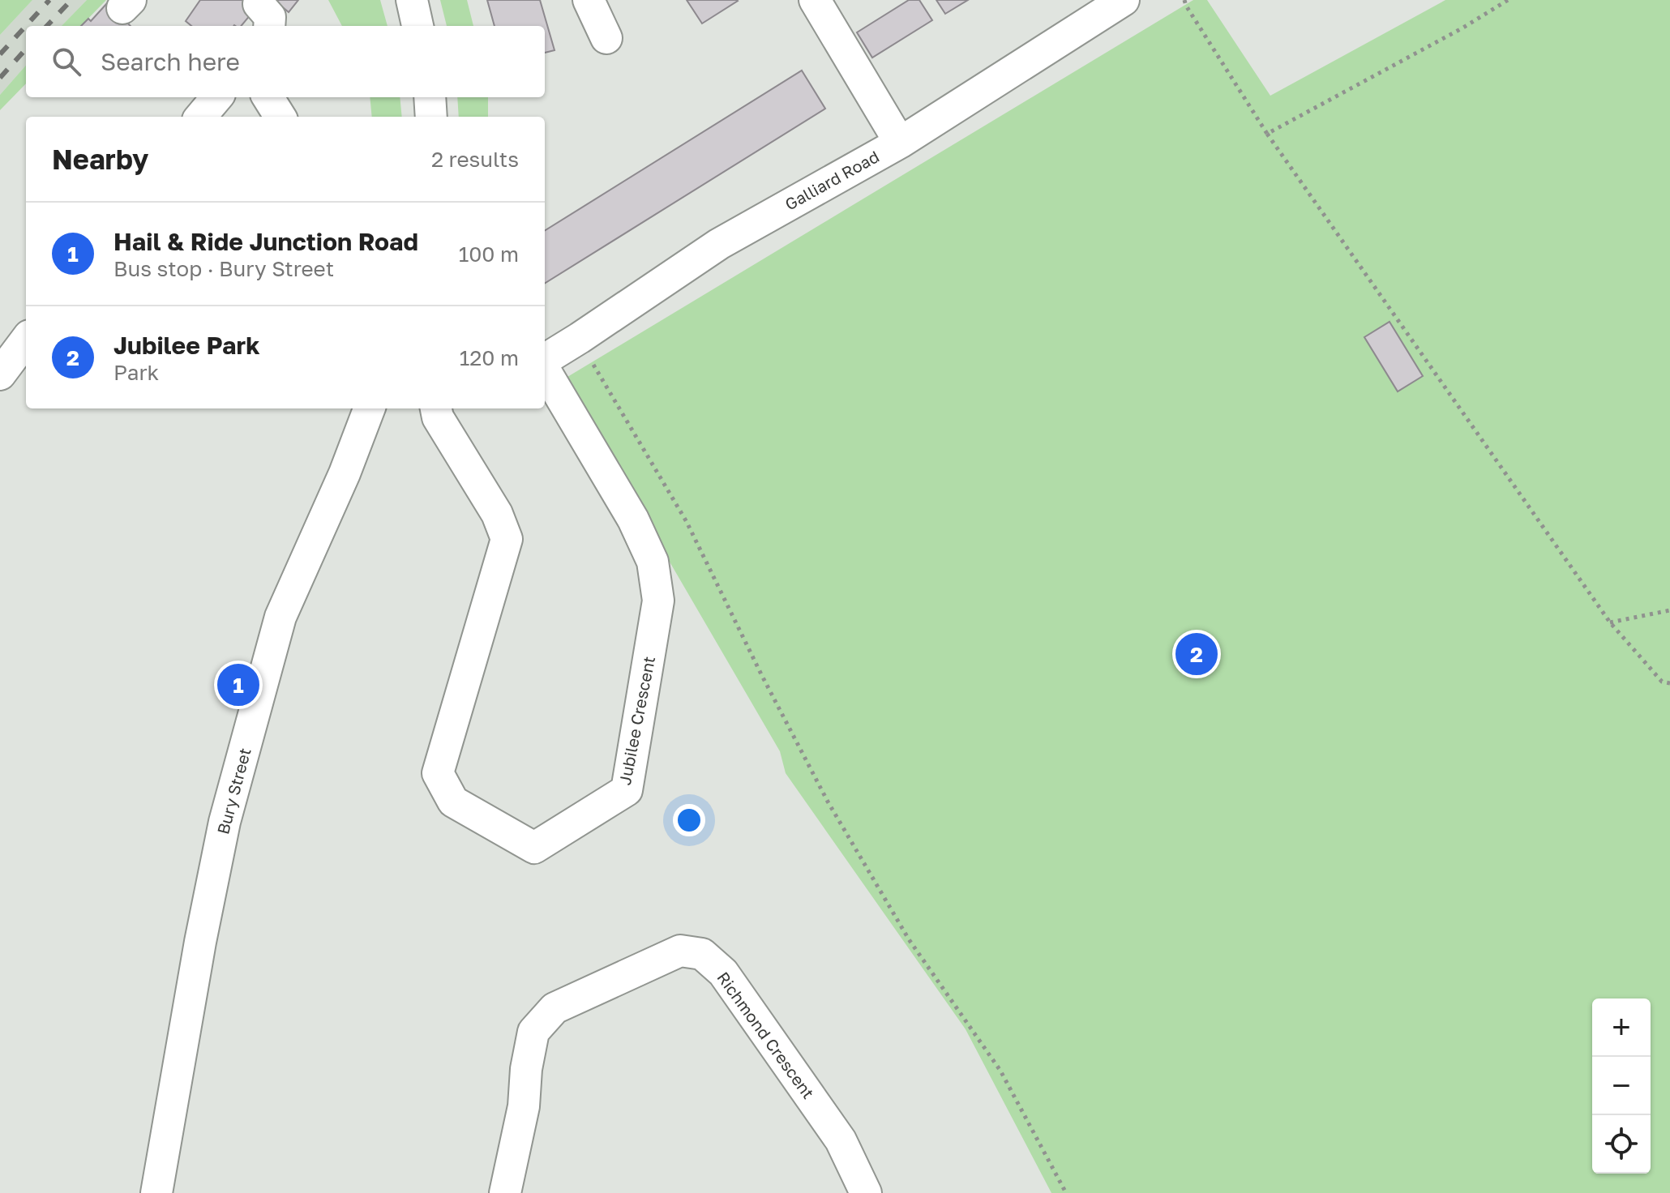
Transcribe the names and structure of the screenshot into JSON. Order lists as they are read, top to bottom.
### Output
{
  "streets": {
    "street": [
      "Galliard Road",
      "Jubilee Crescent",
      "Bury Street",
      "Richmond Crescent"
    ]
  },
  "page": {
    "search": "Search here",
    "heading": ["Nearby", "2 results"],
    "list": [
      {
        "mark": "1",
        "name": "Hail & Ride Junction Road",
        "note": "Bus stop · Bury Street",
        "value": "100 m"
      },
      {
        "mark": "2",
        "name": "Jubilee Park",
        "note": "Park",
        "value": "120 m"
      }
    ],
    "pins": ["2", "1"],
    "map_buttons": ["+", "−"]
  }
}
